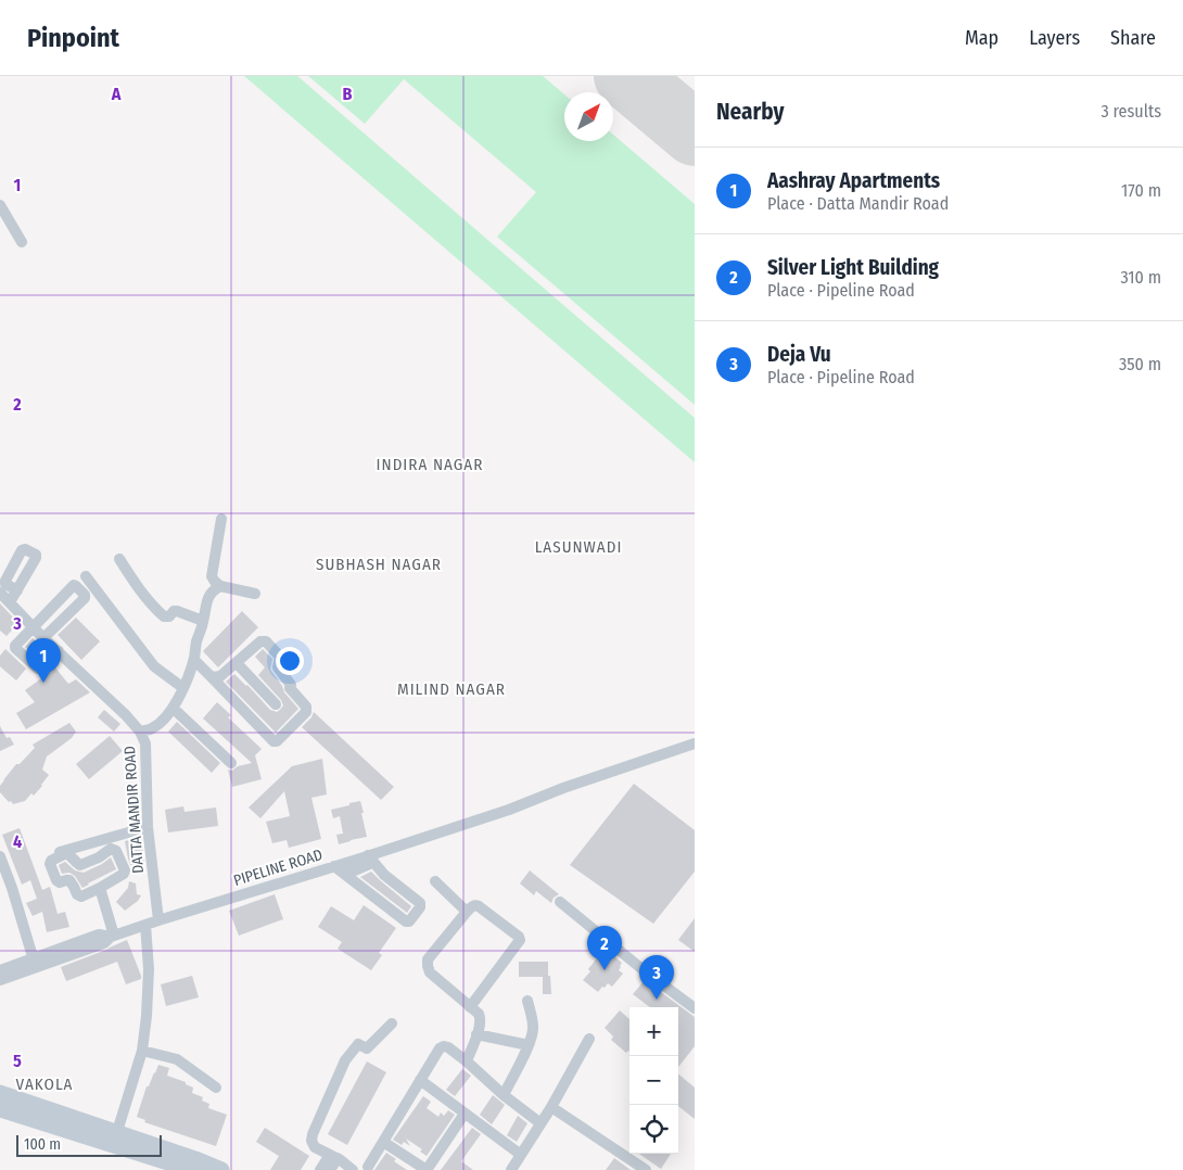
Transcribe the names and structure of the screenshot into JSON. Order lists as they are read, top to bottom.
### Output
{
  "streets": {
    "street": ["DATTA MANDIR ROAD", "PIPELINE ROAD"]
  },
  "crossings": [
    ["DATTA MANDIR ROAD", "PIPELINE ROAD"]
  ],
  "districts": [
    "INDIRA NAGAR",
    "LASUNWADI",
    "SUBHASH NAGAR",
    "MILIND NAGAR",
    "VAKOLA"
  ],
  "scale_bar": "100 m",
  "north": "top right",
  "page": {
    "header": "Pinpoint",
    "nav": ["Map", "Layers", "Share"],
    "heading": ["Nearby", "3 results"],
    "list": [
      {
        "mark": "1",
        "name": "Aashray Apartments",
        "note": "Place · Datta Mandir Road",
        "value": "170 m"
      },
      {
        "mark": "2",
        "name": "Silver Light Building",
        "note": "Place · Pipeline Road",
        "value": "310 m"
      },
      {
        "mark": "3",
        "name": "Deja Vu",
        "note": "Place · Pipeline Road",
        "value": "350 m"
      }
    ],
    "pins": ["1", "2", "3"],
    "map_buttons": ["+", "−"],
    "scale": "100 m"
  },
  "grid": {
    "columns": ["A", "B"],
    "rows": [
      "1",
      "2",
      "3",
      "4",
      "5"
    ]
  }
}
